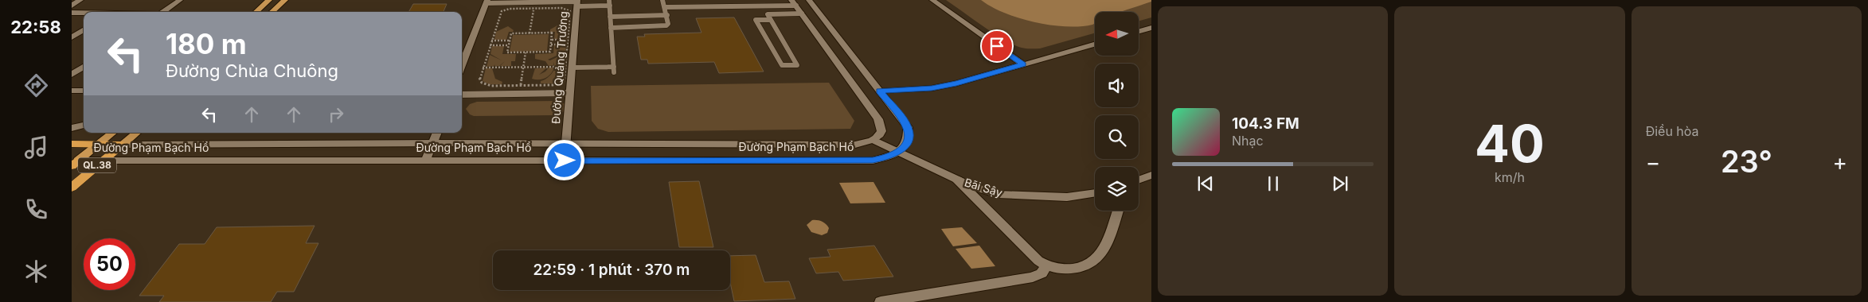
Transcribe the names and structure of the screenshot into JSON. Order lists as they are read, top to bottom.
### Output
{
  "streets": {
    "highway": ["Đường Phạm Bạch Hổ", "QL.38"],
    "main road": ["Đường Quảng Trường", "Bãi Sậy"]
  },
  "crossings": [
    ["Đường Quảng Trường", "Đường Phạm Bạch Hổ"],
    ["Đường Phạm Bạch Hổ", "QL.38"],
    ["Đường Phạm Bạch Hổ", "Bãi Sậy"]
  ],
  "north": "left",
  "page": {
    "tabs": "22:58",
    "tile": [
      ["40", "km/h"],
      "Điều hòa"
    ],
    "turn": ["180 m", "Đường Chùa Chuông"],
    "song": ["104.3 FM", "Nhạc"],
    "heat": ["−", "23°", "+"],
    "limit": "50",
    "trip": "22:59 · 1 phút · 370 m"
  }
}
